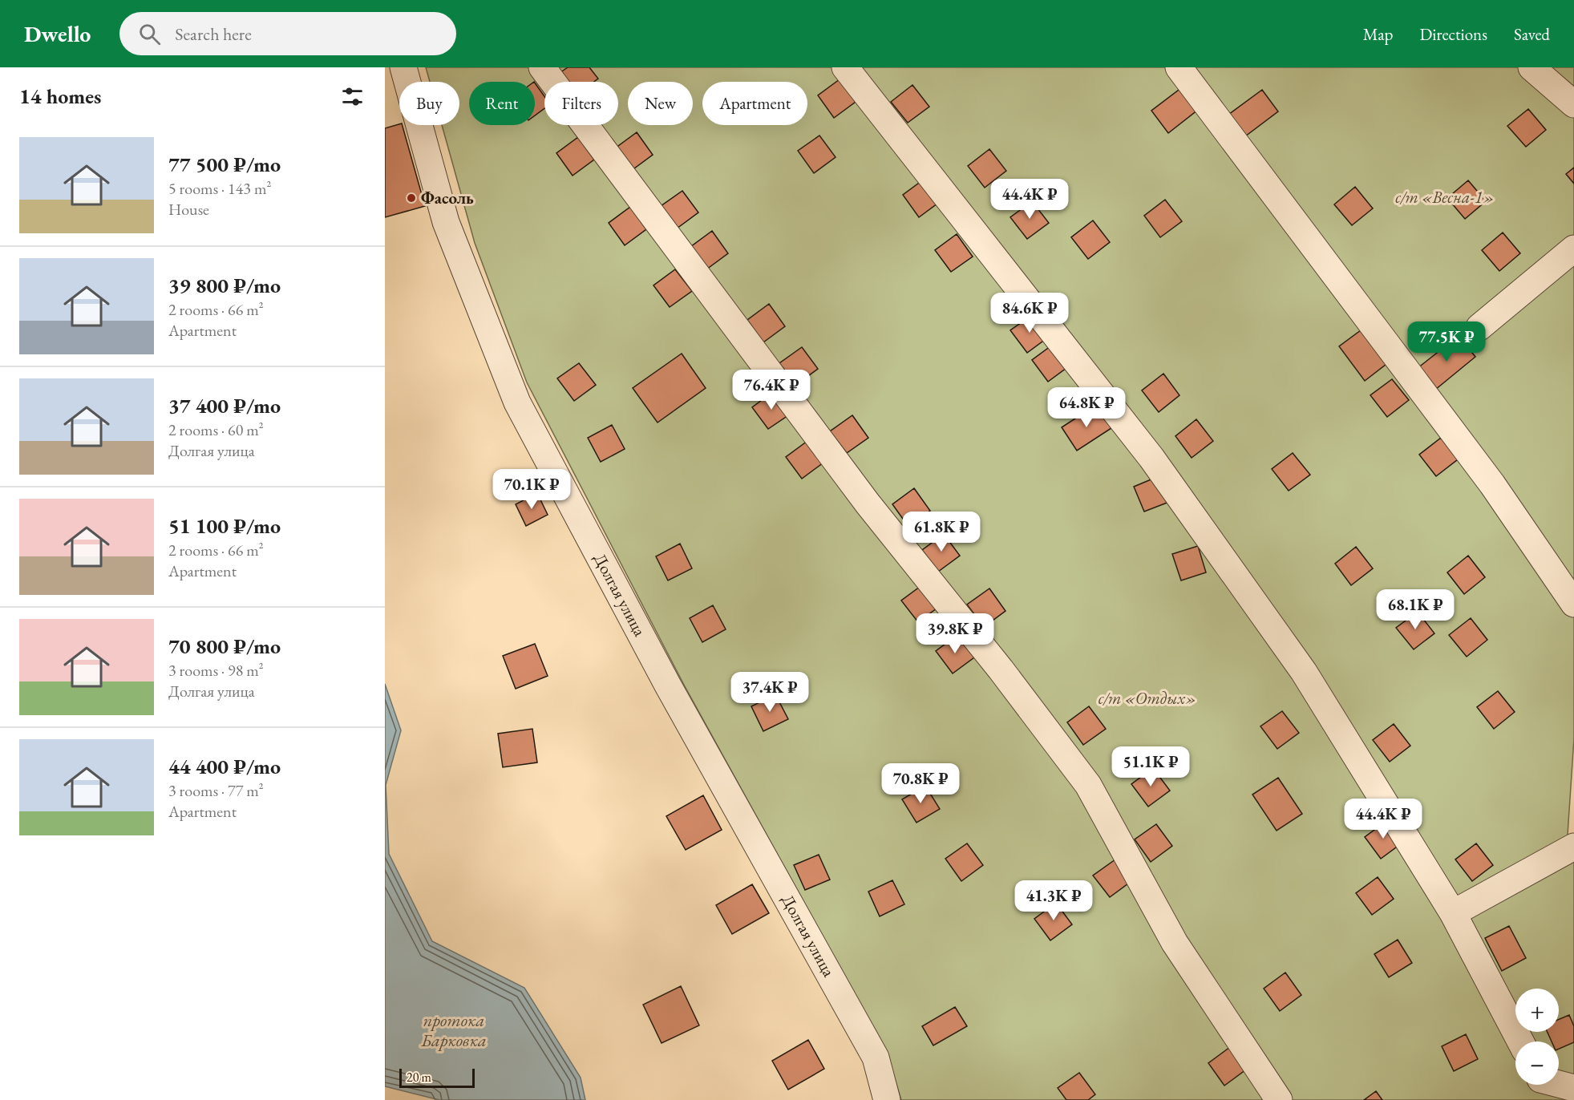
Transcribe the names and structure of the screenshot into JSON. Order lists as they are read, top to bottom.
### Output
{
  "streets": {
    "street": ["Долгая улица"]
  },
  "water": ["протока Барковка"],
  "parks": ["с/т «Весна-1»", "с/т «Отдых»"],
  "places": ["Фасоль"],
  "scale_bar": "20 m",
  "page": {
    "header": "Dwello",
    "search": "Search here",
    "nav": ["Map", "Directions", "Saved"],
    "heading": "14 homes",
    "chip": [
      "Buy",
      "Rent",
      "Filters",
      "New",
      "Apartment"
    ],
    "list": [
      {
        "name": "77 500 ₽/mo",
        "note": "5 rooms · 143 m² · House"
      },
      {
        "name": "39 800 ₽/mo",
        "note": "2 rooms · 66 m² · Apartment"
      },
      {
        "name": "37 400 ₽/mo",
        "note": "2 rooms · 60 m² · Долгая улица"
      },
      {
        "name": "51 100 ₽/mo",
        "note": "2 rooms · 66 m² · Apartment"
      },
      {
        "name": "70 800 ₽/mo",
        "note": "3 rooms · 98 m² · Долгая улица"
      },
      {
        "name": "44 400 ₽/mo",
        "note": "3 rooms · 77 m² · Apartment"
      }
    ],
    "price": [
      "44.4K ₽",
      "84.6K ₽",
      "77.5K ₽",
      "76.4K ₽",
      "64.8K ₽",
      "70.1K ₽",
      "61.8K ₽",
      "68.1K ₽",
      "39.8K ₽",
      "37.4K ₽",
      "51.1K ₽",
      "70.8K ₽",
      "44.4K ₽",
      "41.3K ₽"
    ],
    "map_buttons": ["+", "−"],
    "scale": "20 m"
  }
}
